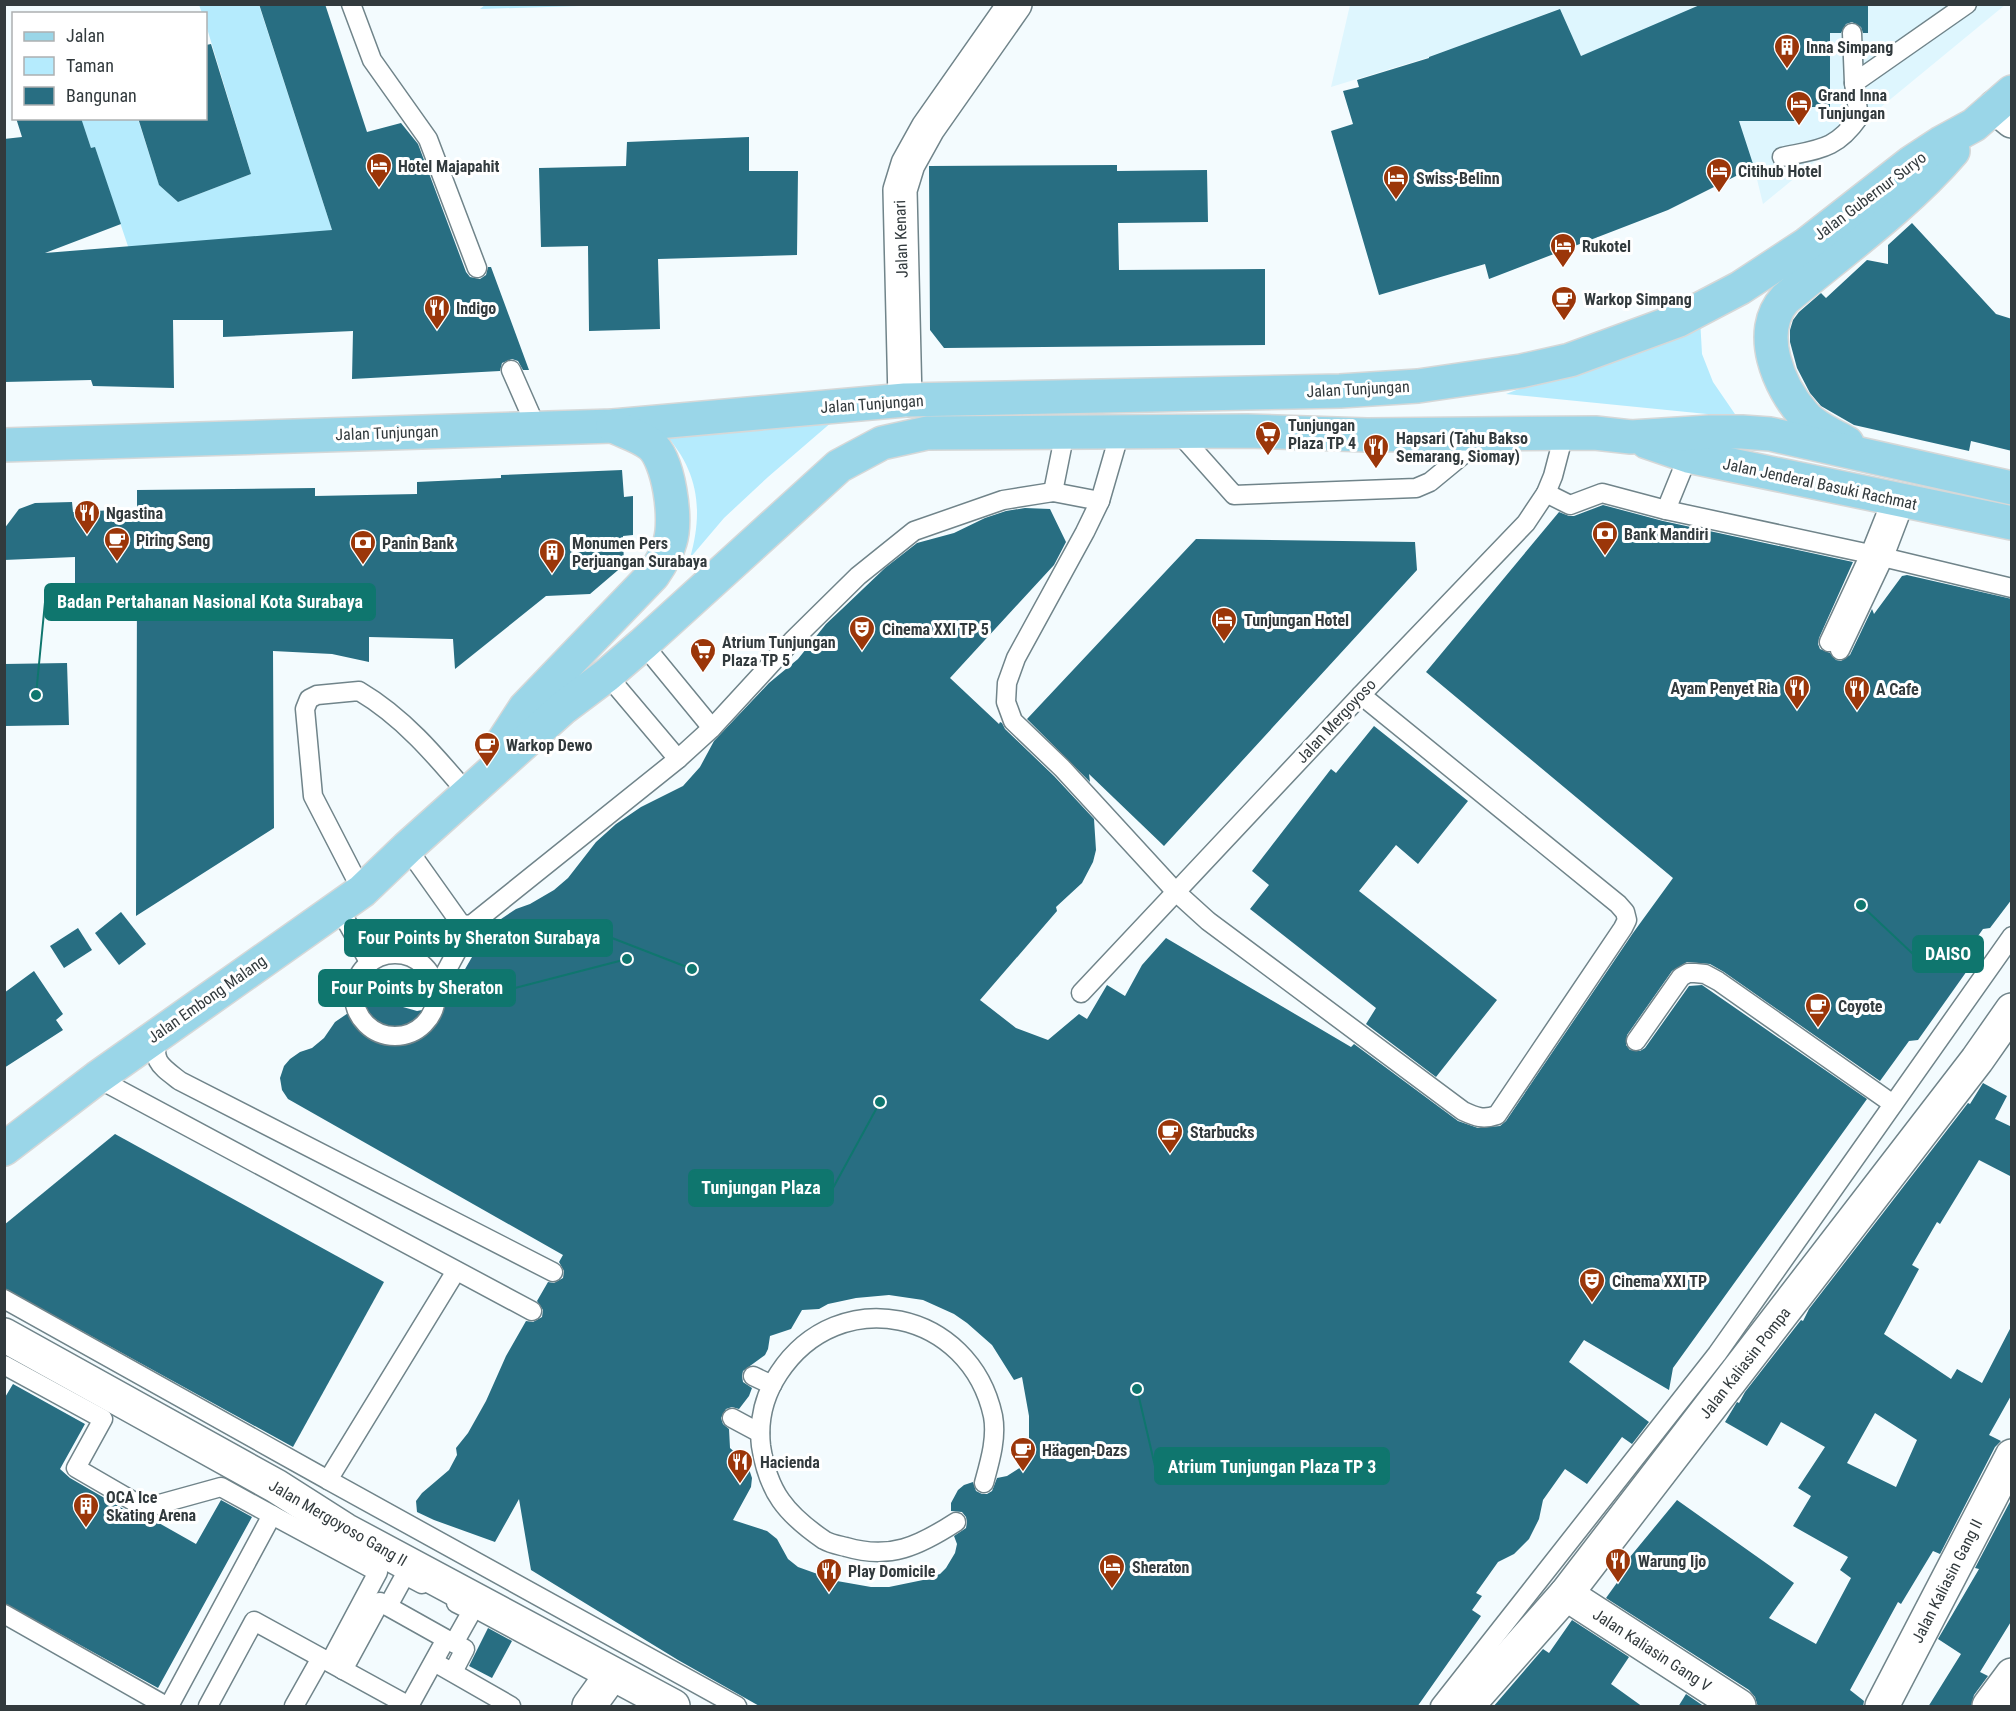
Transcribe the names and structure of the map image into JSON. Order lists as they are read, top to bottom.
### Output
{
  "streets": {
    "main road": [
      "Jalan Gubernur Suryo",
      "Jalan Tunjungan",
      "Jalan Jenderal Basuki Rachmat",
      "Jalan Embong Malang"
    ],
    "street": [
      "Jalan Kenari",
      "Jalan Kaliasin Pompa",
      "Jalan Mergoyoso Gang II",
      "Jalan Kaliasin Gang II",
      "Jalan Kaliasin Gang V"
    ],
    "lane": ["Jalan Mergoyoso"]
  },
  "crossings": [
    ["Jalan Gubernur Suryo", "Jalan Tunjungan"],
    ["Jalan Kenari", "Jalan Tunjungan"],
    ["Jalan Tunjungan", "Jalan Jenderal Basuki Rachmat"],
    ["Jalan Tunjungan", "Jalan Mergoyoso"],
    ["Jalan Tunjungan", "Jalan Embong Malang"],
    ["Jalan Kaliasin Pompa", "Jalan Kaliasin Gang V"]
  ],
  "places": {
    "building": ["Inna Simpang", "Monumen Pers Perjuangan Surabaya", "OCA Ice Skating Arena"],
    "hotel": [
      "Grand Inna Tunjungan",
      "Hotel Majapahit",
      "Citihub Hotel",
      "Swiss-Belinn",
      "Rukotel",
      "Tunjungan Hotel",
      "Sheraton"
    ],
    "cafe": [
      "Warkop Simpang",
      "Piring Seng",
      "Warkop Dewo",
      "Coyote",
      "Starbucks",
      "Häagen-Dazs"
    ],
    "restaurant": [
      "Indigo",
      "Hapsari (Tahu Bakso Semarang, Siomay)",
      "Ngastina",
      "Ayam Penyet Ria",
      "A Cafe",
      "Hacienda",
      "Warung Ijo",
      "Play Domicile"
    ],
    "supermarket": ["Tunjungan Plaza TP 4", "Atrium Tunjungan Plaza TP 5"],
    "bank": ["Bank Mandiri", "Panin Bank"],
    "theatre": ["Cinema XXI TP 5", "Cinema XXI TP"],
    "other": [
      "Badan Pertahanan Nasional Kota Surabaya",
      "DAISO",
      "Four Points by Sheraton",
      "Four Points by Sheraton Surabaya",
      "Tunjungan Plaza",
      "Atrium Tunjungan Plaza TP 3"
    ]
  },
  "legend": ["Jalan", "Taman", "Bangunan"]
}
